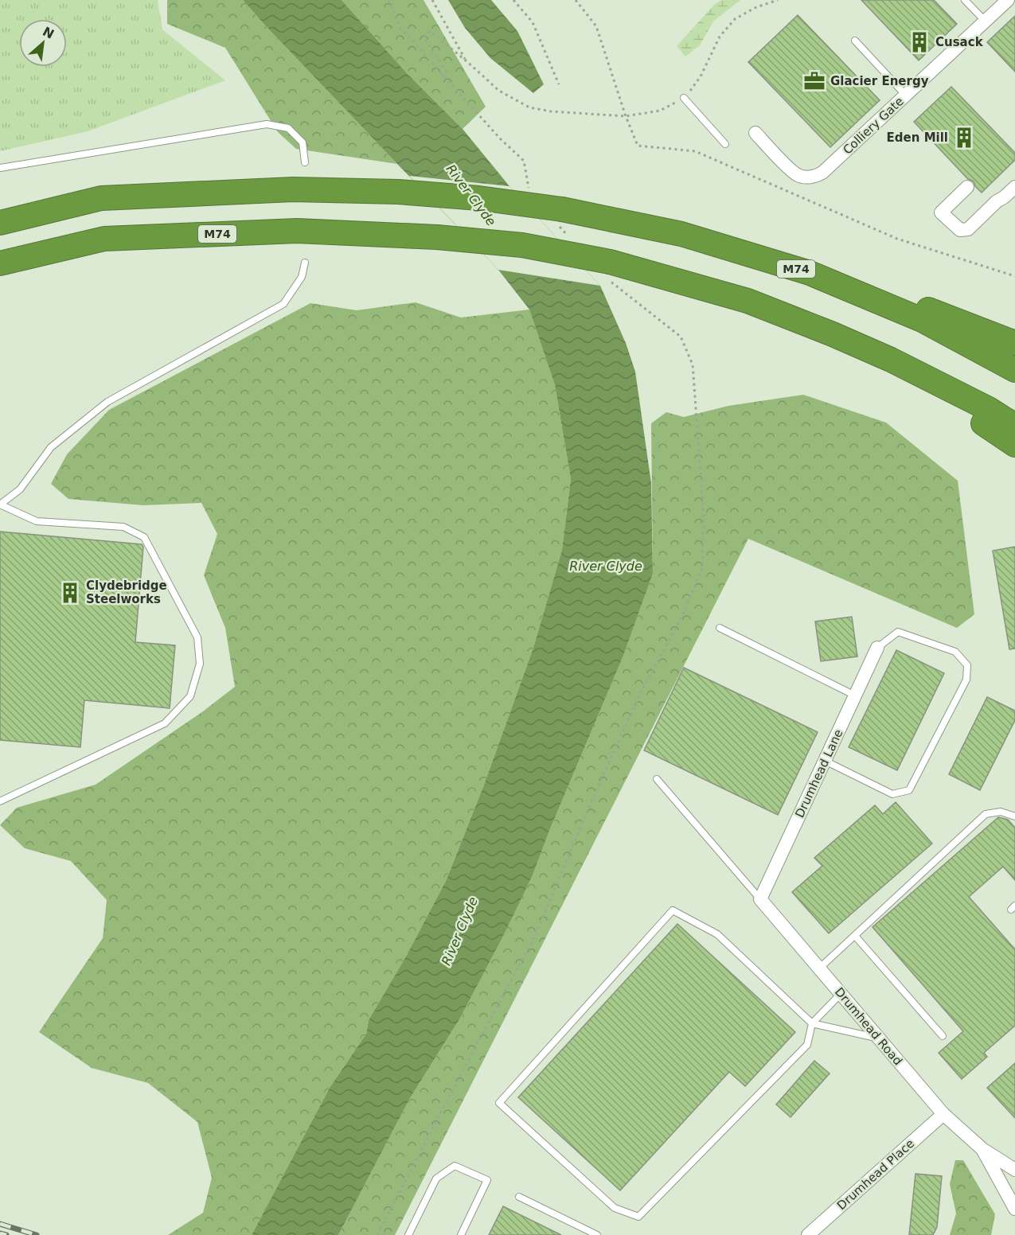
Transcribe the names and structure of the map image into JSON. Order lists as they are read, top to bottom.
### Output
{
  "streets": {
    "highway": ["M74"],
    "street": [
      "Colliery Gate",
      "Drumhead Lane",
      "Drumhead Road",
      "Drumhead Place"
    ]
  },
  "crossings": [
    ["Drumhead Lane", "Drumhead Road"],
    ["Drumhead Road", "Drumhead Place"]
  ],
  "water": ["River Clyde"],
  "places": {
    "building": ["Cusack", "Eden Mill", "Clydebridge Steelworks"],
    "office": ["Glacier Energy"]
  },
  "north": "top right"
}
